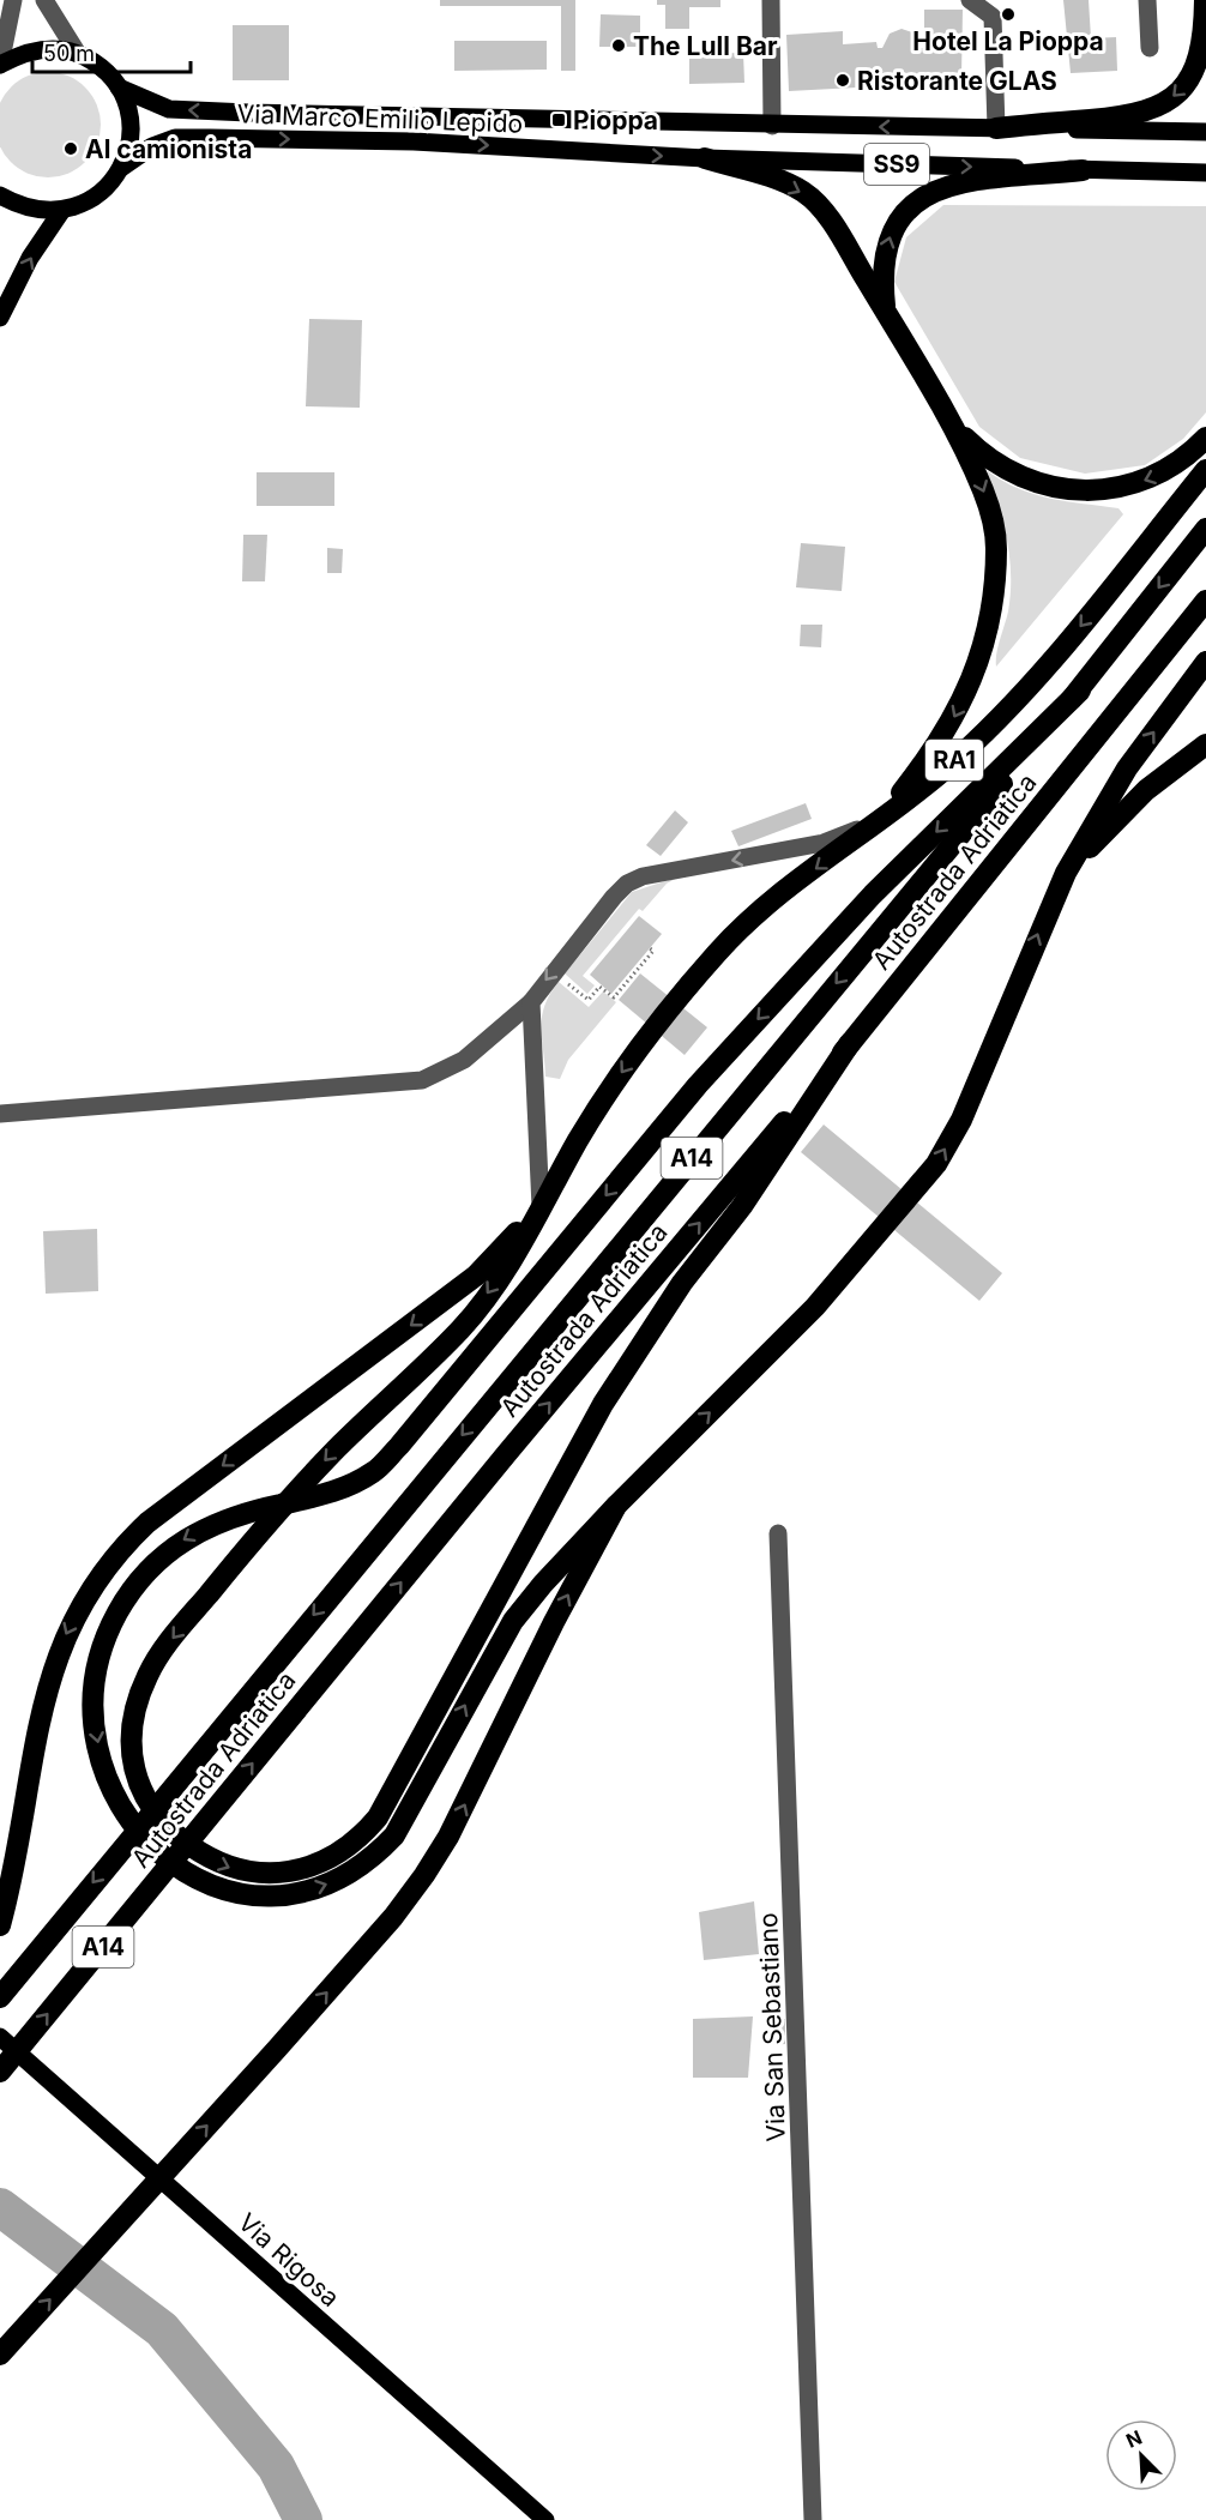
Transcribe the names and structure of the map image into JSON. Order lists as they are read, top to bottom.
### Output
{
  "streets": {
    "highway": ["RA1", "Autostrada Adriatica", "A14"],
    "main road": ["Via Marco Emilio Lepido", "SS9", "Via Rigosa"],
    "street": ["Via San Sebastiano"]
  },
  "crossings": [
    ["Via Marco Emilio Lepido", "SS9"]
  ],
  "places": {
    "other": [
      "Hotel La Pioppa",
      "The Lull Bar",
      "Ristorante GLAS",
      "Al camionista"
    ],
    "transit": ["Pioppa"]
  },
  "scale_bar": "50 m",
  "north": "top left"
}
